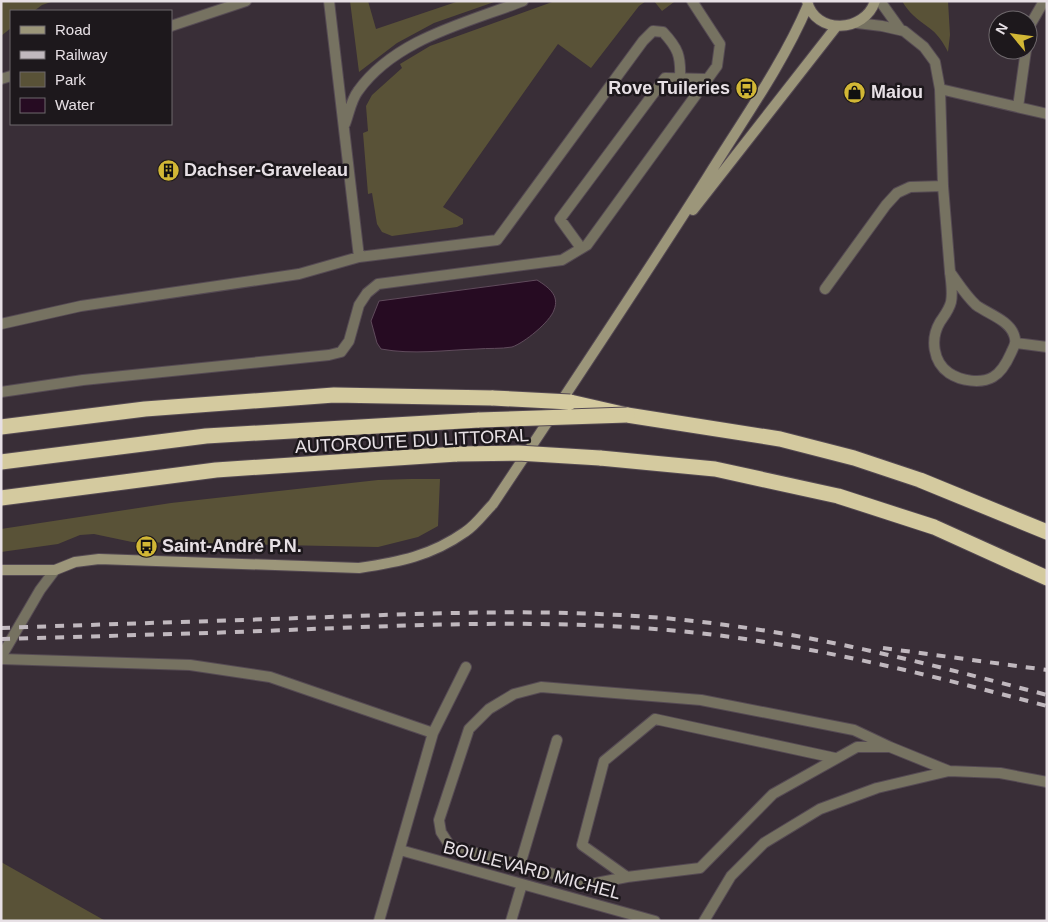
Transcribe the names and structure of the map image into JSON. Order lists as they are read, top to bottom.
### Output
{
  "streets": {
    "highway": ["AUTOROUTE DU LITTORAL"],
    "street": ["BOULEVARD MICHEL"]
  },
  "places": {
    "bus stop": ["Rove Tuileries", "Saint-André P.N."],
    "shop": ["Maiou"],
    "building": ["Dachser-Graveleau"]
  },
  "legend": [
    "Road",
    "Railway",
    "Park",
    "Water"
  ],
  "north": "top left"
}
